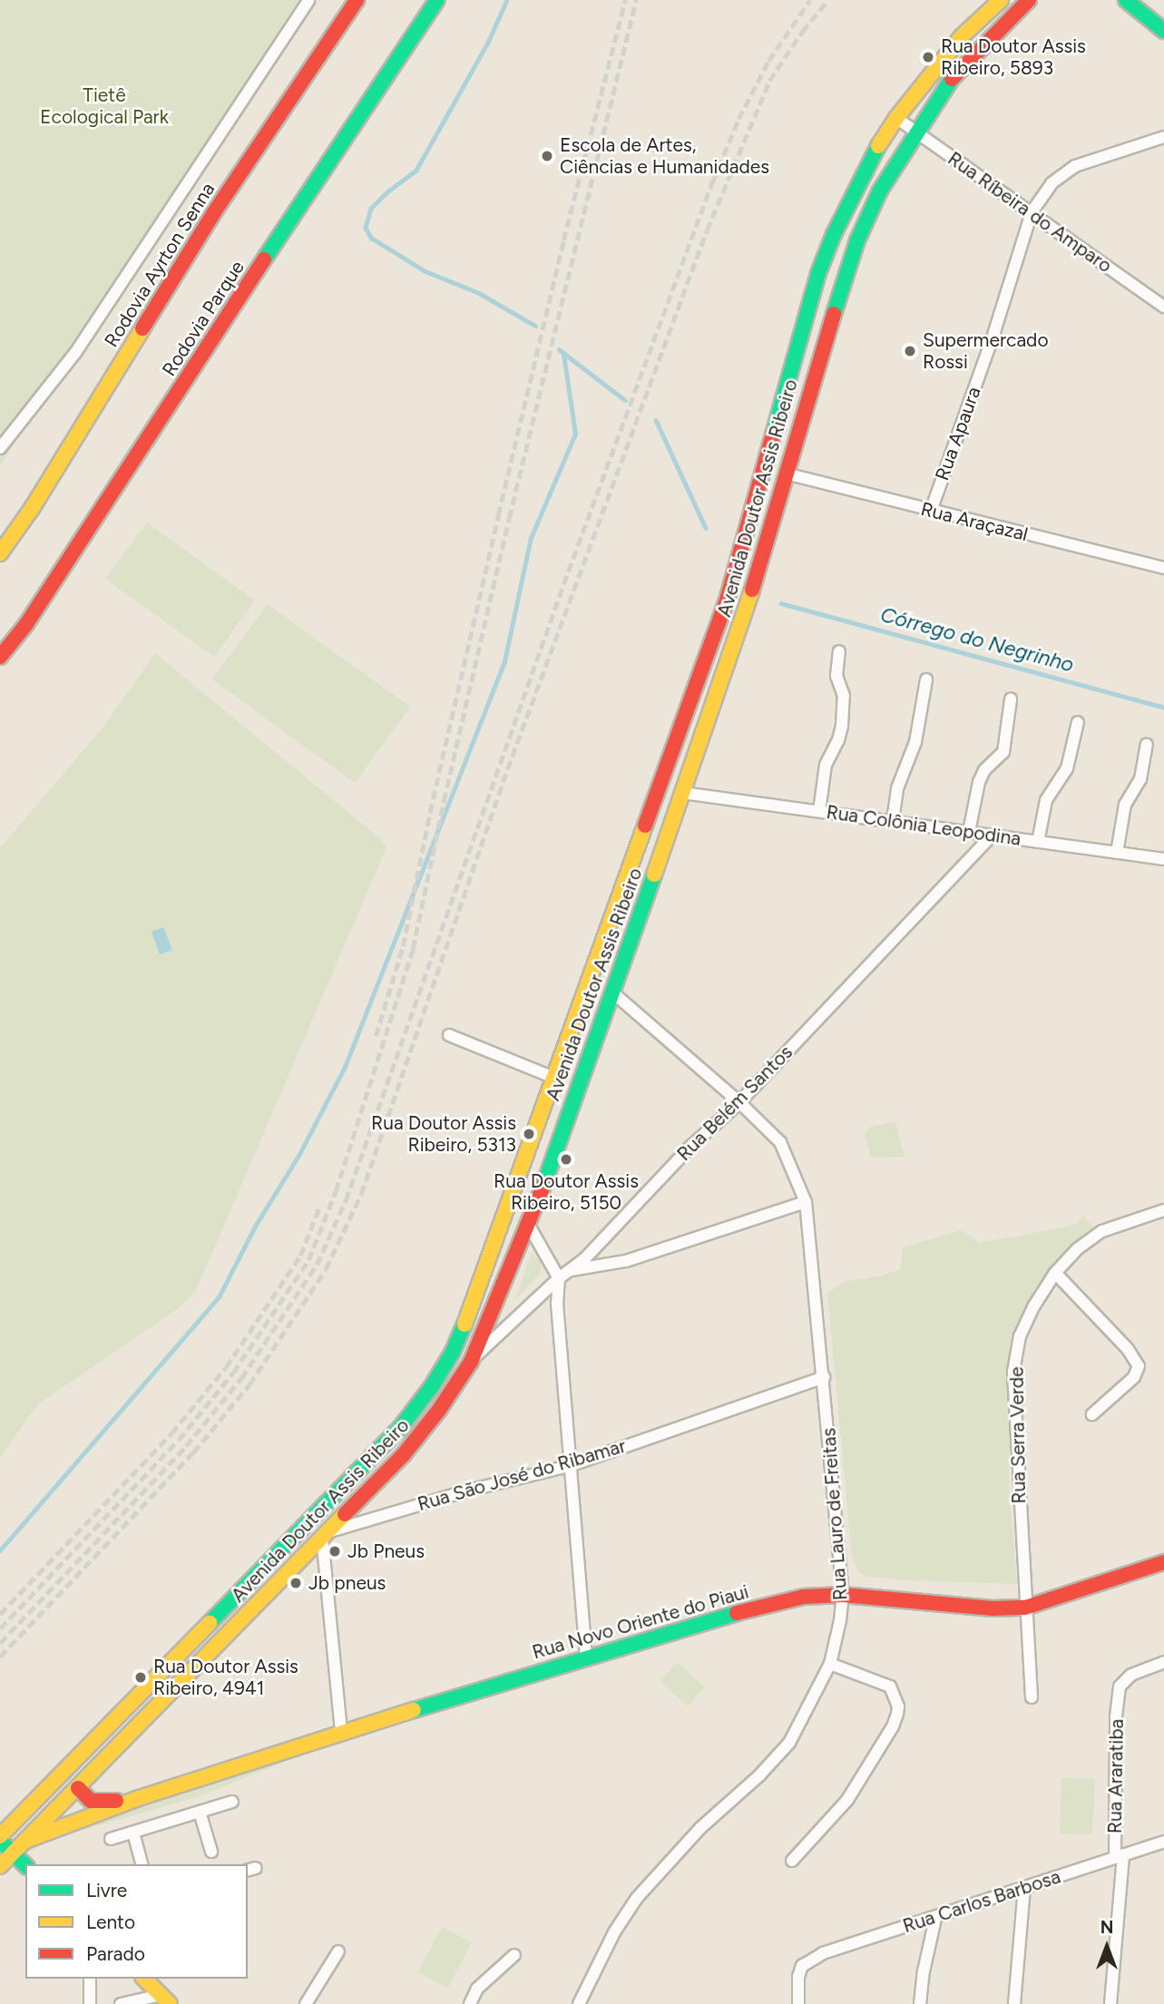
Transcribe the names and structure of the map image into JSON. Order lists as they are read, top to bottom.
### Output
{
  "streets": {
    "main road": [
      "Rodovia Ayrton Senna",
      "Rodovia Parque",
      "Avenida Doutor Assis Ribeiro",
      "Rua Novo Oriente do Piaui"
    ],
    "street": [
      "Rua Ríbeira do Amparo",
      "Rua Apaura",
      "Rua Araçazal",
      "Rua Colônia Leopodina",
      "Rua Belém Santos",
      "Rua Serra Verde",
      "Rua São José do Ribamar",
      "Rua Lauro de Freitas",
      "Rua Araratiba",
      "Rua Carlos Barbosa"
    ]
  },
  "crossings": [
    ["Rua Ríbeira do Amparo", "Rua Apaura"],
    ["Rua Ríbeira do Amparo", "Avenida Doutor Assis Ribeiro"],
    ["Rua Apaura", "Rua Araçazal"],
    ["Avenida Doutor Assis Ribeiro", "Rua Araçazal"],
    ["Avenida Doutor Assis Ribeiro", "Rua Colônia Leopodina"],
    ["Avenida Doutor Assis Ribeiro", "Rua Belém Santos"],
    ["Avenida Doutor Assis Ribeiro", "Rua São José do Ribamar"],
    ["Avenida Doutor Assis Ribeiro", "Rua Lauro de Freitas"],
    ["Avenida Doutor Assis Ribeiro", "Rua Novo Oriente do Piaui"],
    ["Rua Colônia Leopodina", "Rua Belém Santos"],
    ["Rua Belém Santos", "Rua Lauro de Freitas"],
    ["Rua Serra Verde", "Rua Novo Oriente do Piaui"],
    ["Rua São José do Ribamar", "Rua Lauro de Freitas"],
    ["Rua Lauro de Freitas", "Rua Novo Oriente do Piaui"],
    ["Rua Araratiba", "Rua Carlos Barbosa"]
  ],
  "water": ["Córrego do Negrinho"],
  "parks": ["Tietê Ecological Park"],
  "places": [
    "Rua Doutor Assis Ribeiro, 5893",
    "Escola de Artes, Ciências e Humanidades",
    "Supermercado Rossi",
    "Rua Doutor Assis Ribeiro, 5313",
    "Rua Doutor Assis Ribeiro, 5150",
    "Jb Pneus",
    "Jb pneus",
    "Rua Doutor Assis Ribeiro, 4941"
  ],
  "legend": ["Livre", "Lento", "Parado"],
  "north": "top"
}
